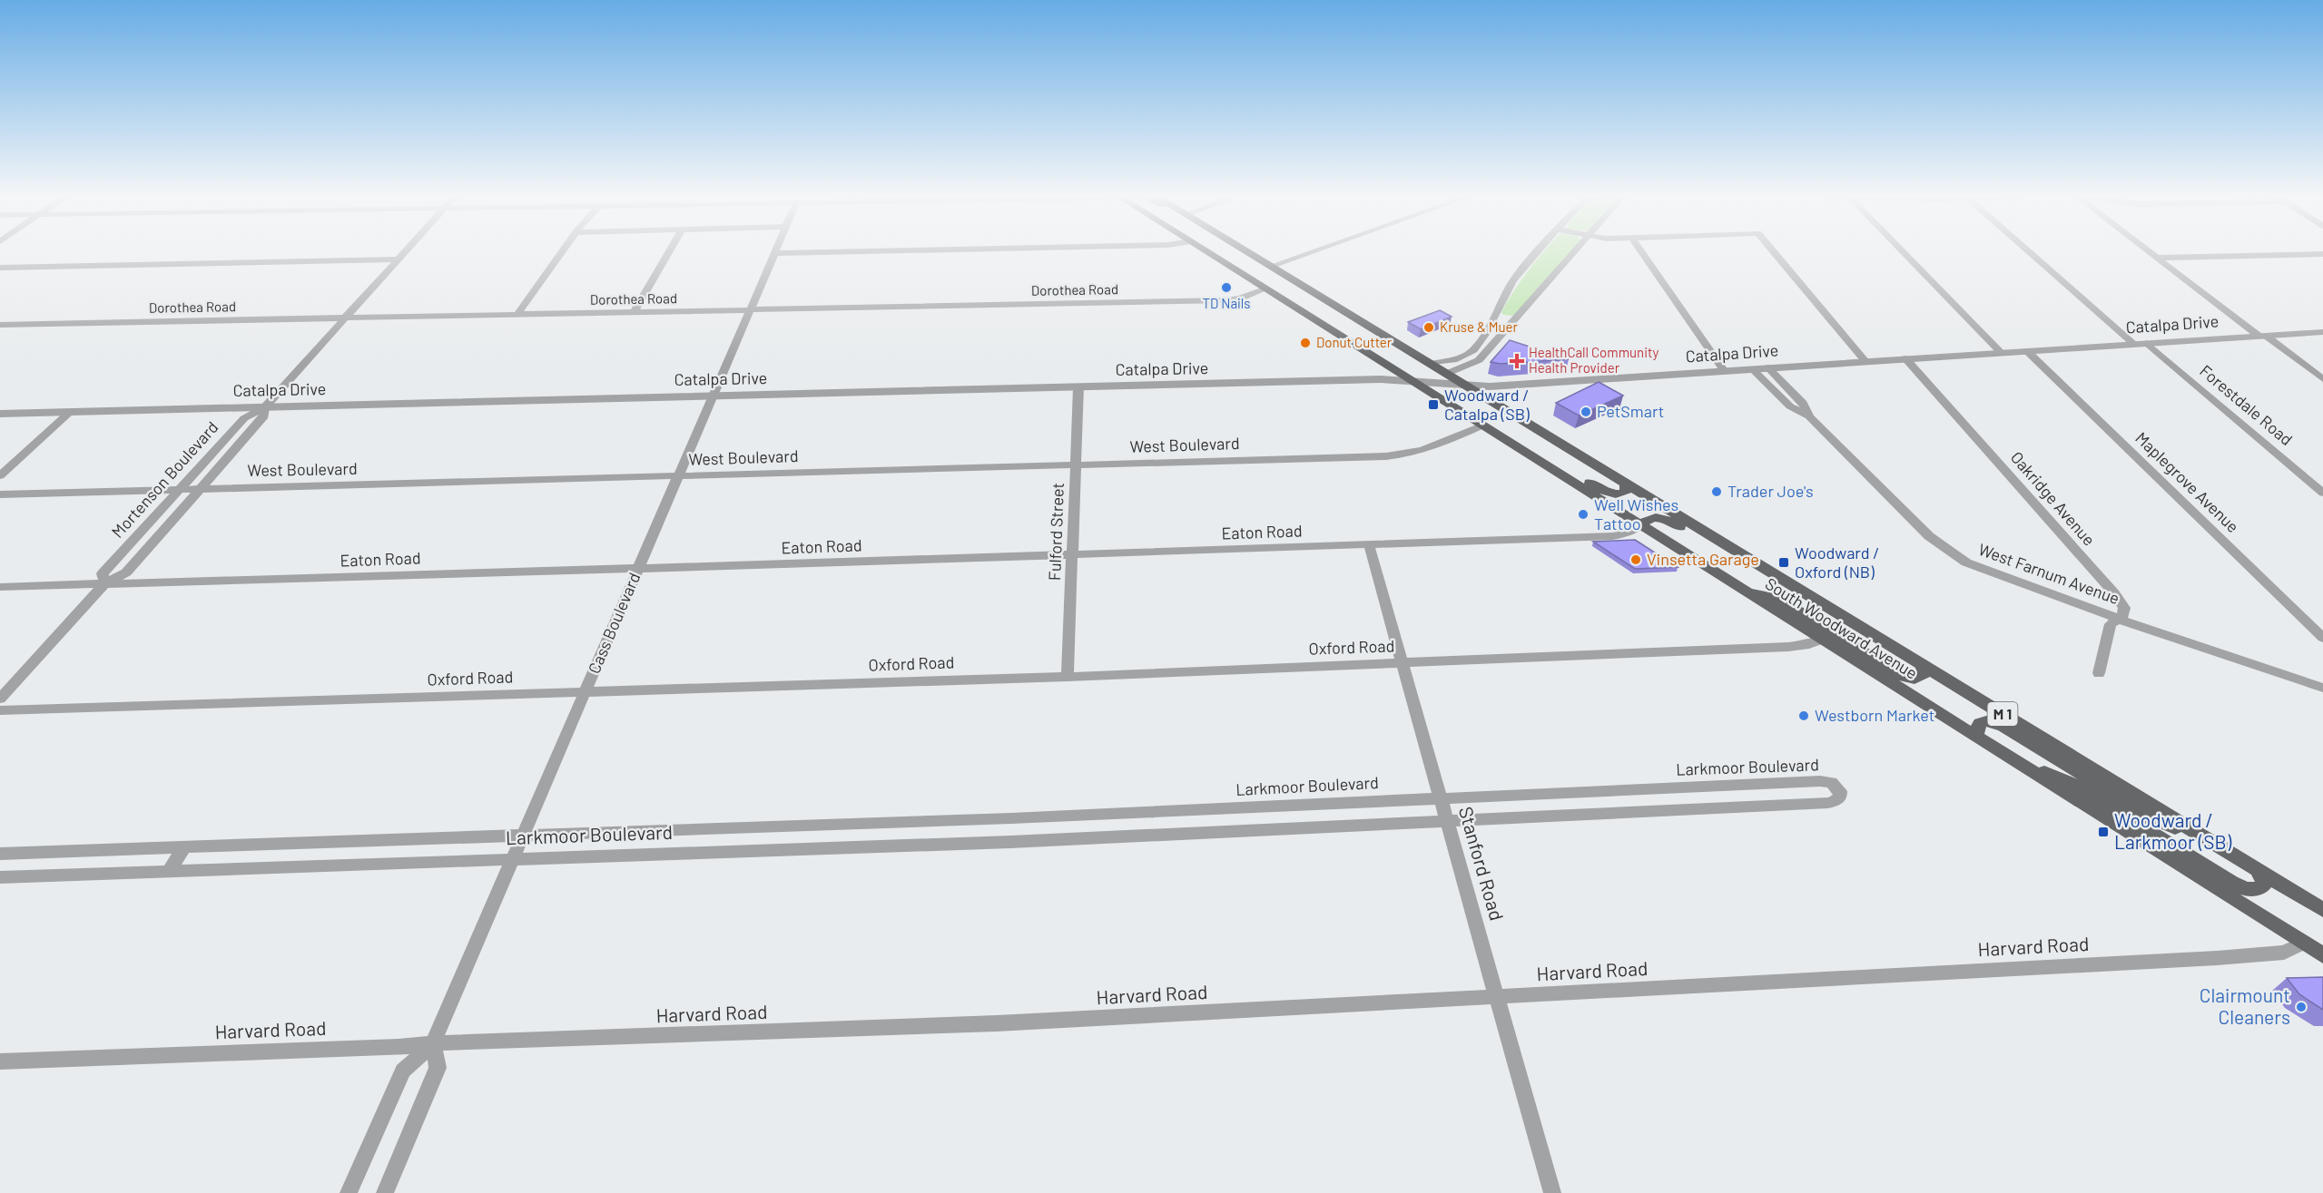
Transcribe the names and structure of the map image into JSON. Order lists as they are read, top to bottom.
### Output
{
  "streets": {
    "main road": ["South Woodward Avenue", "M 1"],
    "street": [
      "Dorothea Road",
      "Catalpa Drive",
      "Forestdale Road",
      "West Boulevard",
      "Mortenson Boulevard",
      "Maplegrove Avenue",
      "Oakridge Avenue",
      "Fulford Street",
      "Eaton Road",
      "West Farnum Avenue",
      "Cass Boulevard",
      "Oxford Road",
      "Larkmoor Boulevard",
      "Stanford Road",
      "Harvard Road"
    ]
  },
  "crossings": [
    ["Dorothea Road", "Mortenson Boulevard"],
    ["Dorothea Road", "Cass Boulevard"],
    ["Dorothea Road", "South Woodward Avenue"],
    ["Catalpa Drive", "Forestdale Road"],
    ["Catalpa Drive", "Mortenson Boulevard"],
    ["Catalpa Drive", "Maplegrove Avenue"],
    ["Catalpa Drive", "Oakridge Avenue"],
    ["Catalpa Drive", "Fulford Street"],
    ["Catalpa Drive", "West Farnum Avenue"],
    ["Catalpa Drive", "Cass Boulevard"],
    ["Catalpa Drive", "South Woodward Avenue"],
    ["Catalpa Drive", "M 1"],
    ["West Boulevard", "Mortenson Boulevard"],
    ["West Boulevard", "Fulford Street"],
    ["West Boulevard", "Cass Boulevard"],
    ["West Boulevard", "South Woodward Avenue"],
    ["Mortenson Boulevard", "Eaton Road"],
    ["Oakridge Avenue", "West Farnum Avenue"],
    ["Fulford Street", "Eaton Road"],
    ["Fulford Street", "Oxford Road"],
    ["Eaton Road", "Cass Boulevard"],
    ["Eaton Road", "South Woodward Avenue"],
    ["Eaton Road", "Stanford Road"],
    ["Cass Boulevard", "Oxford Road"],
    ["Cass Boulevard", "Larkmoor Boulevard"],
    ["Cass Boulevard", "Harvard Road"],
    ["South Woodward Avenue", "Oxford Road"],
    ["South Woodward Avenue", "Harvard Road"],
    ["Oxford Road", "Stanford Road"],
    ["Larkmoor Boulevard", "Stanford Road"],
    ["Stanford Road", "Harvard Road"]
  ],
  "places": {
    "other": [
      "TD Nails",
      "Kruse & Muer",
      "Donut Cutter",
      "PetSmart",
      "Trader Joe's",
      "Well Wishes Tattoo",
      "Vinsetta Garage",
      "Westborn Market",
      "Clairmount Cleaners"
    ],
    "health": ["HealthCall Community Health Provider"],
    "transit": ["Woodward / Catalpa (SB)", "Woodward / Oxford (NB)", "Woodward / Larkmoor (SB)"]
  }
}
